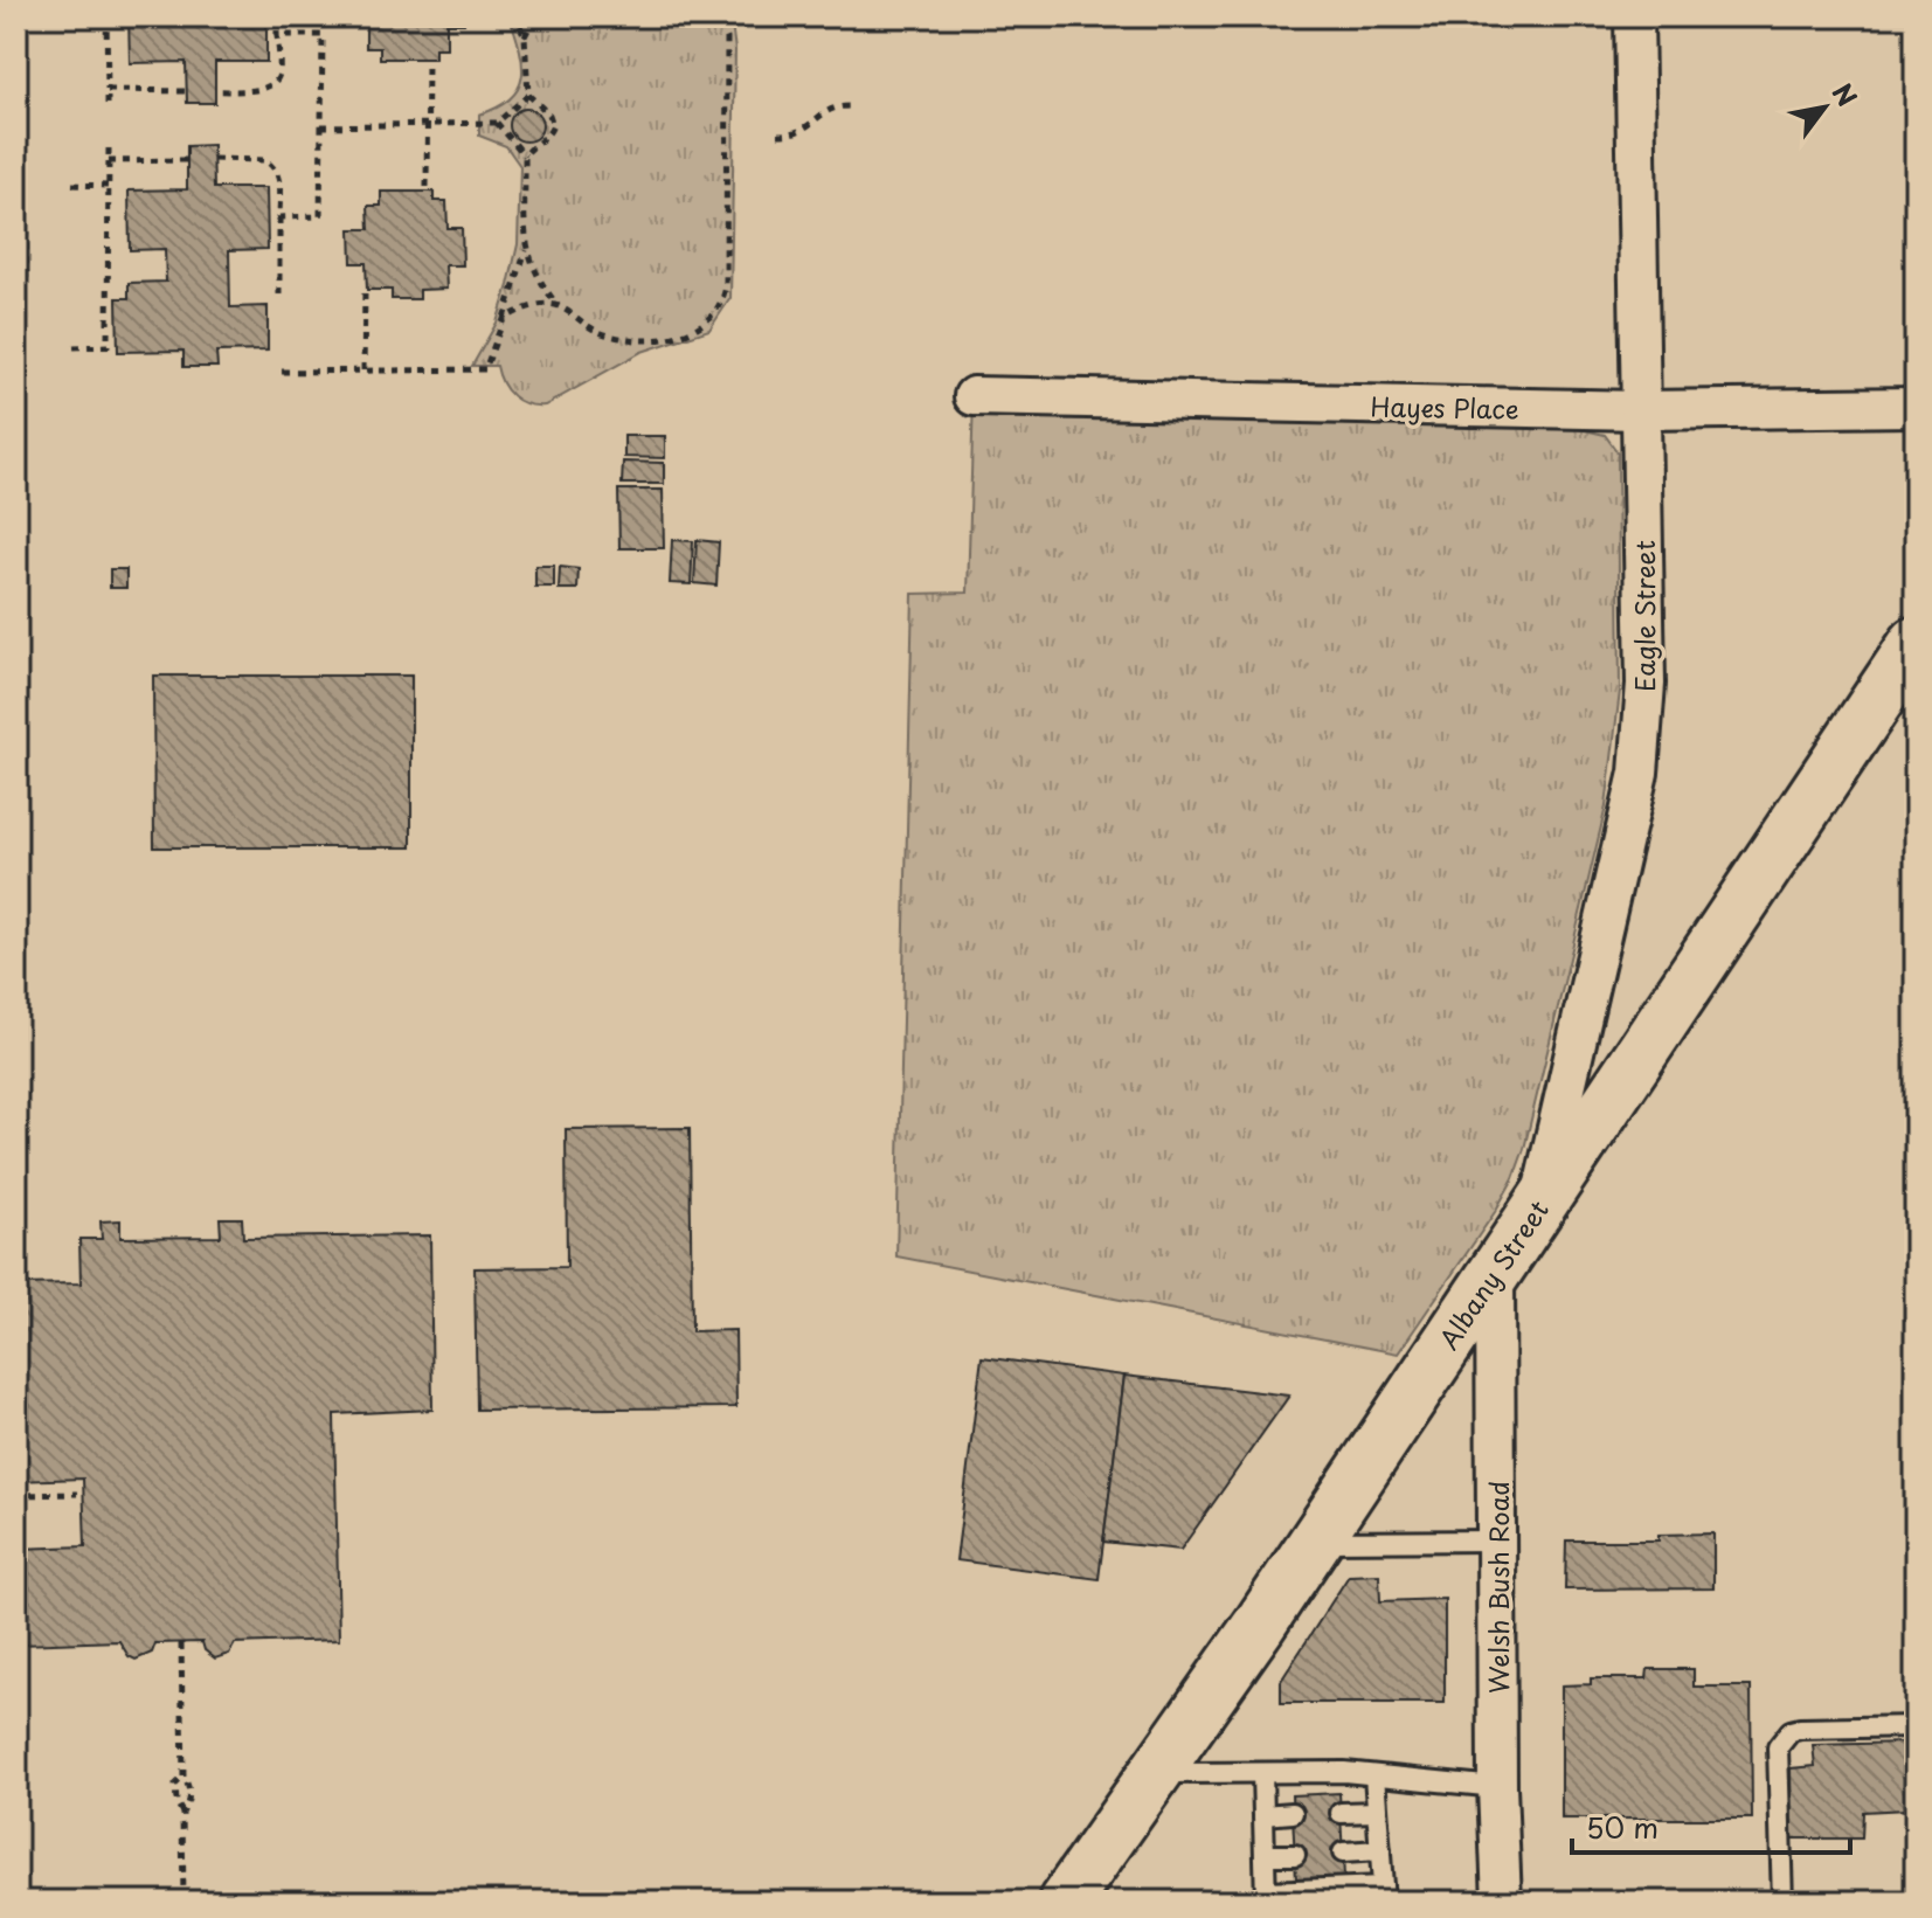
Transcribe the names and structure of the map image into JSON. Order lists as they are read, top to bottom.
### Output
{
  "streets": {
    "street": [
      "Hayes Place",
      "Eagle Street",
      "Albany Street",
      "Welsh Bush Road"
    ]
  },
  "crossings": [
    ["Hayes Place", "Eagle Street"],
    ["Eagle Street", "Albany Street"],
    ["Albany Street", "Welsh Bush Road"]
  ],
  "scale_bar": "50 m",
  "north": "top right"
}
